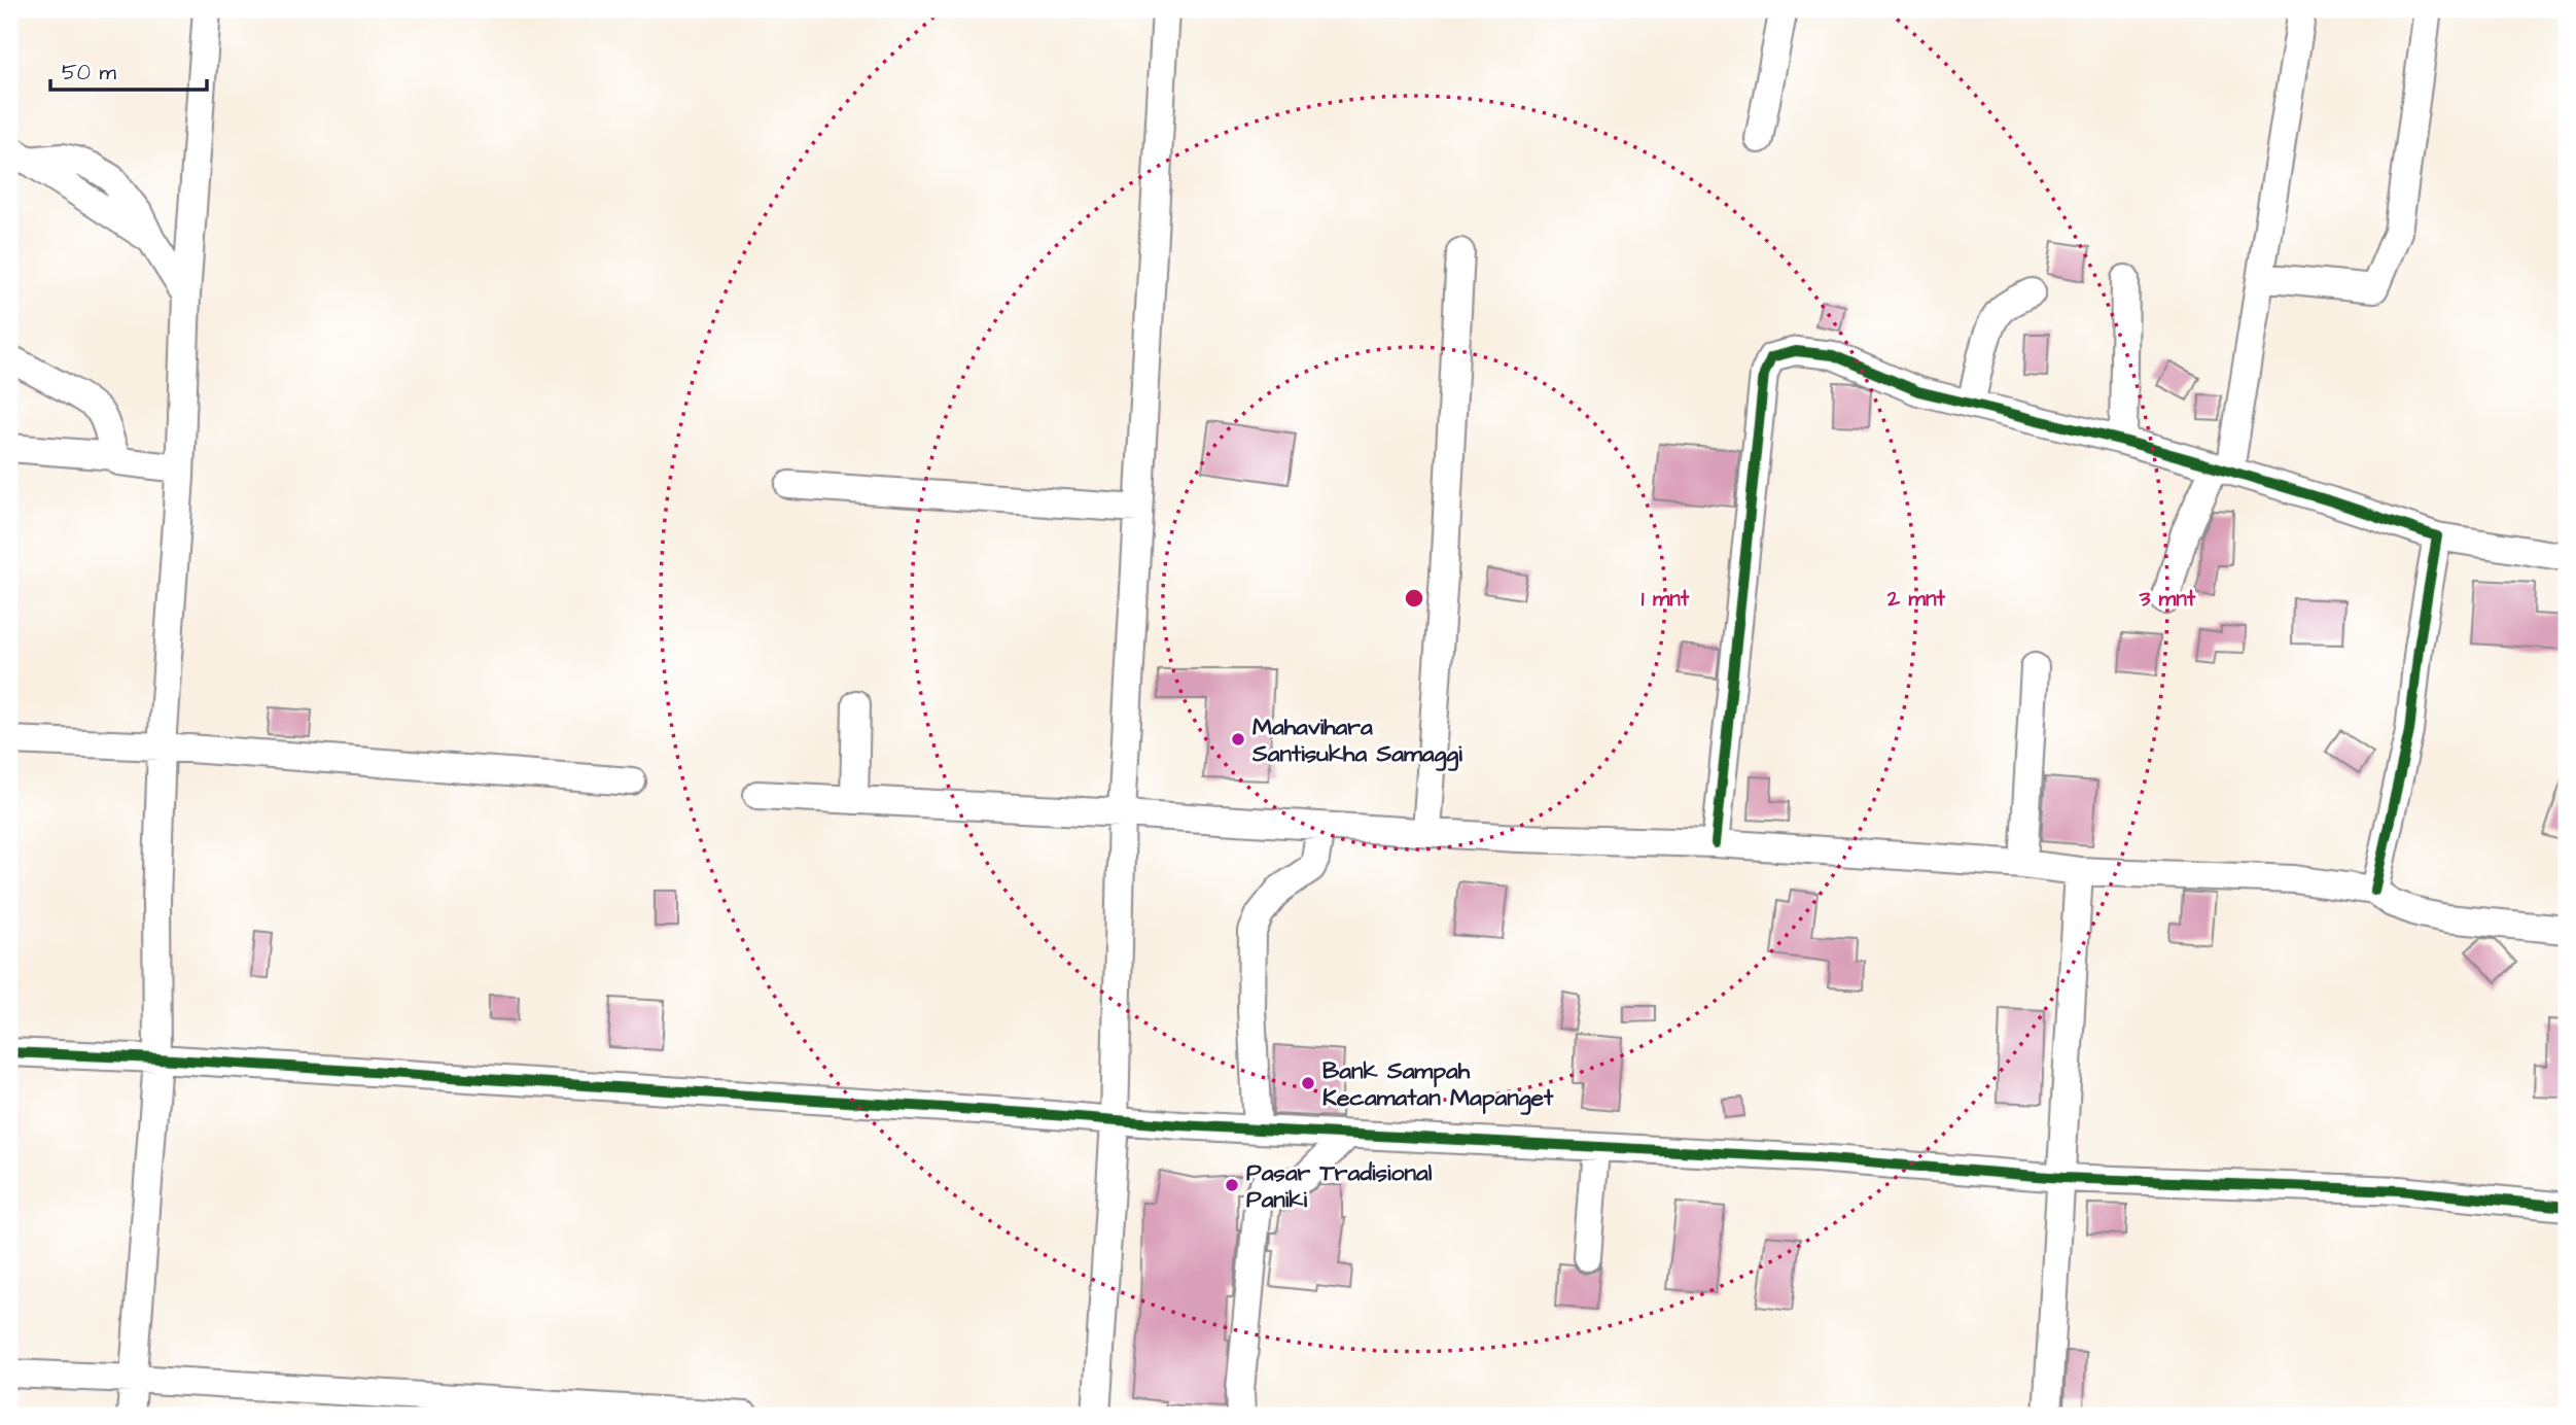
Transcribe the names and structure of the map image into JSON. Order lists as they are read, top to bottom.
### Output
{
  "places": ["Mahavihara Santisukha Samaggi", "Bank Sampah Kecamatan Mapanget", "Pasar Tradisional Paniki"],
  "scale_bar": "50 m",
  "rings": ["1 mnt", "2 mnt", "3 mnt"]
}
